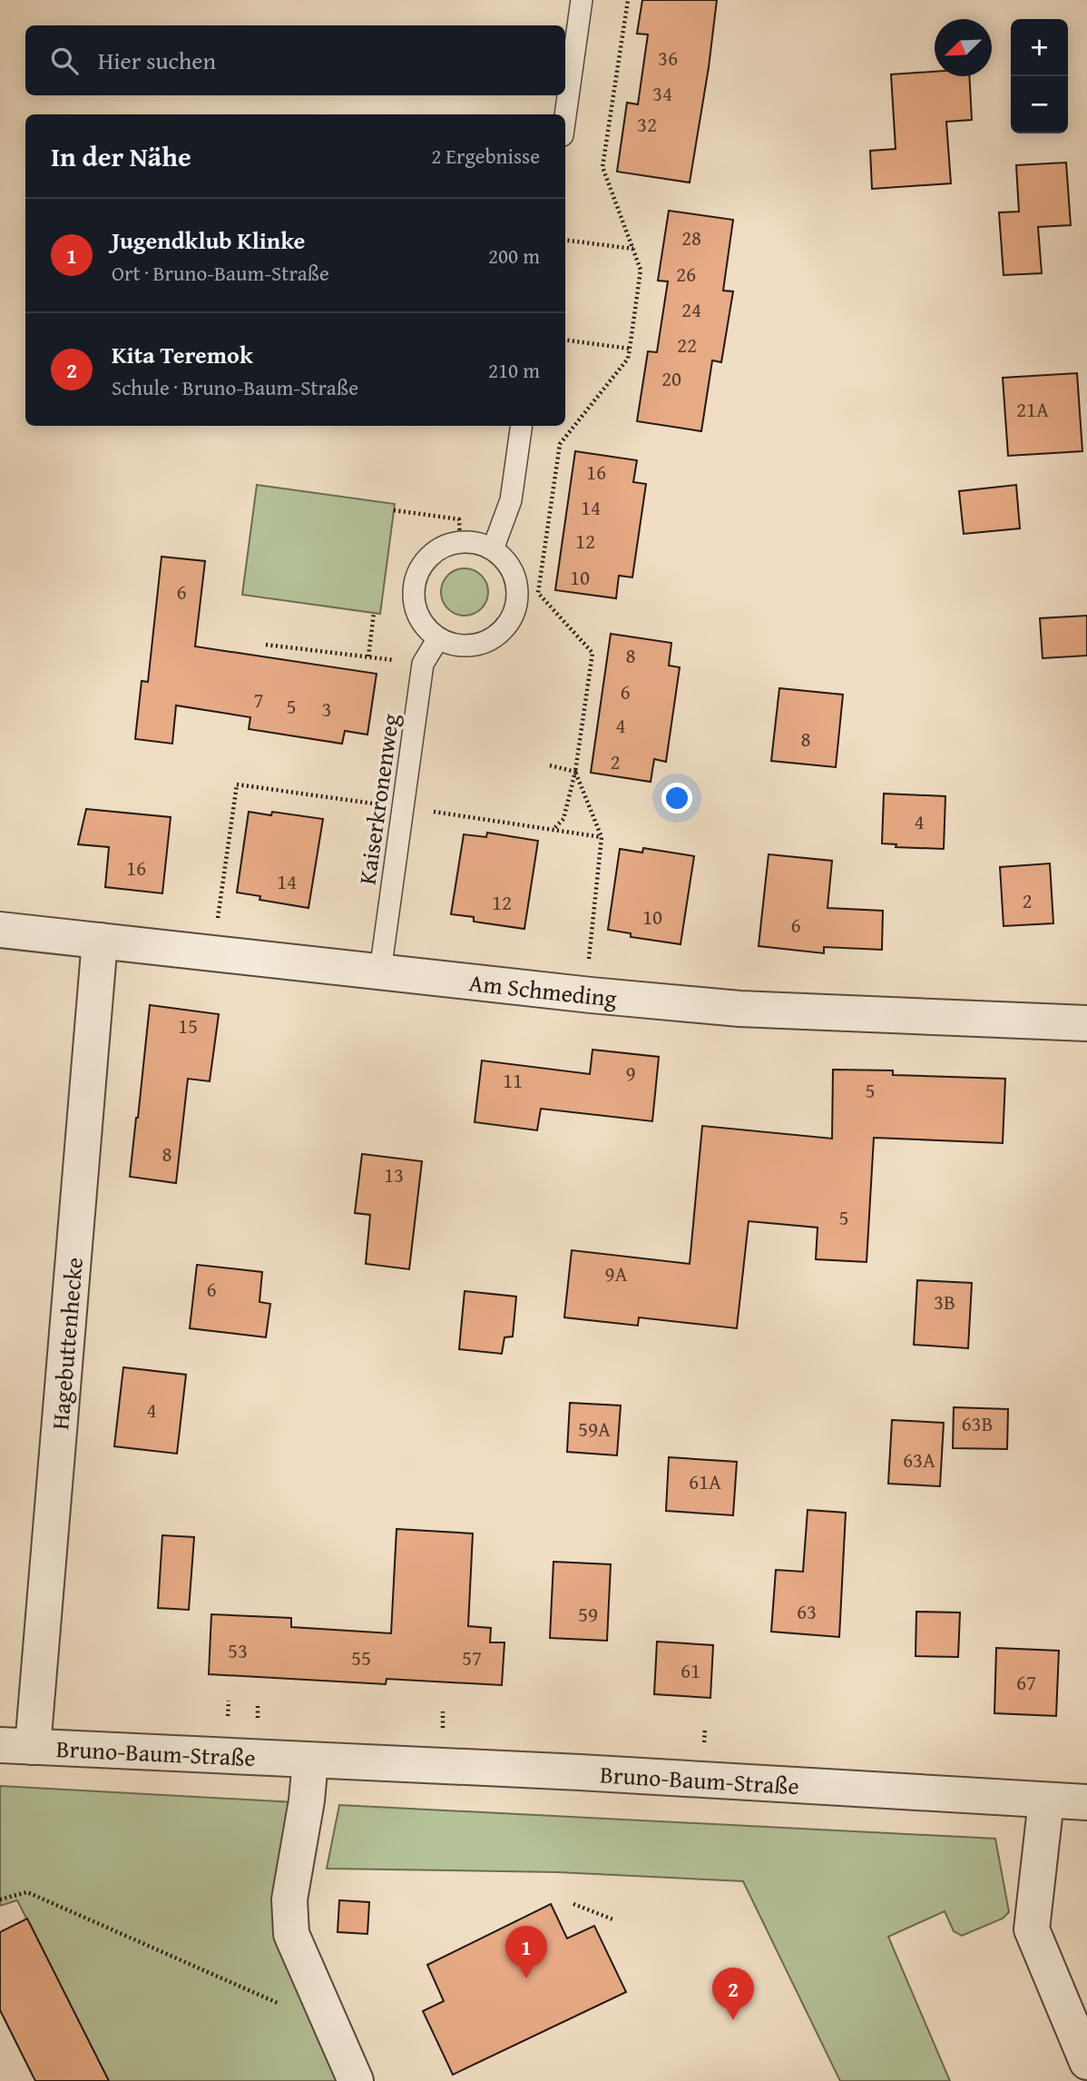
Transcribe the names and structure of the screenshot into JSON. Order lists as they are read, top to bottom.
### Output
{
  "streets": {
    "street": ["Am Schmeding", "Hagebuttenhecke", "Bruno-Baum-Straße"],
    "lane": ["Kaiserkronenweg"]
  },
  "crossings": [
    ["Kaiserkronenweg", "Am Schmeding"],
    ["Am Schmeding", "Hagebuttenhecke"],
    ["Hagebuttenhecke", "Bruno-Baum-Straße"]
  ],
  "house_numbers": [
    "36",
    "34",
    "32",
    "28",
    "26",
    "24",
    "22",
    "20",
    "21A",
    "16",
    "14",
    "12",
    "10",
    "6",
    "8",
    "6",
    "7",
    "5",
    "3",
    "4",
    "8",
    "2",
    "4",
    "16",
    "14",
    "2",
    "12",
    "10",
    "6",
    "15",
    "9",
    "11",
    "5",
    "8",
    "13",
    "5",
    "9A",
    "6",
    "3B",
    "4",
    "63B",
    "59A",
    "63A",
    "61A",
    "63",
    "59",
    "53",
    "55",
    "57",
    "61",
    "67"
  ],
  "north": "bottom left",
  "page": {
    "map_buttons": ["+", "−"],
    "search": "Hier suchen",
    "heading": ["In der Nähe", "2 Ergebnisse"],
    "list": [
      {
        "mark": "1",
        "name": "Jugendklub Klinke",
        "note": "Ort · Bruno-Baum-Straße",
        "value": "200 m"
      },
      {
        "mark": "2",
        "name": "Kita Teremok",
        "note": "Schule · Bruno-Baum-Straße",
        "value": "210 m"
      }
    ],
    "pins": ["1", "2"]
  }
}
